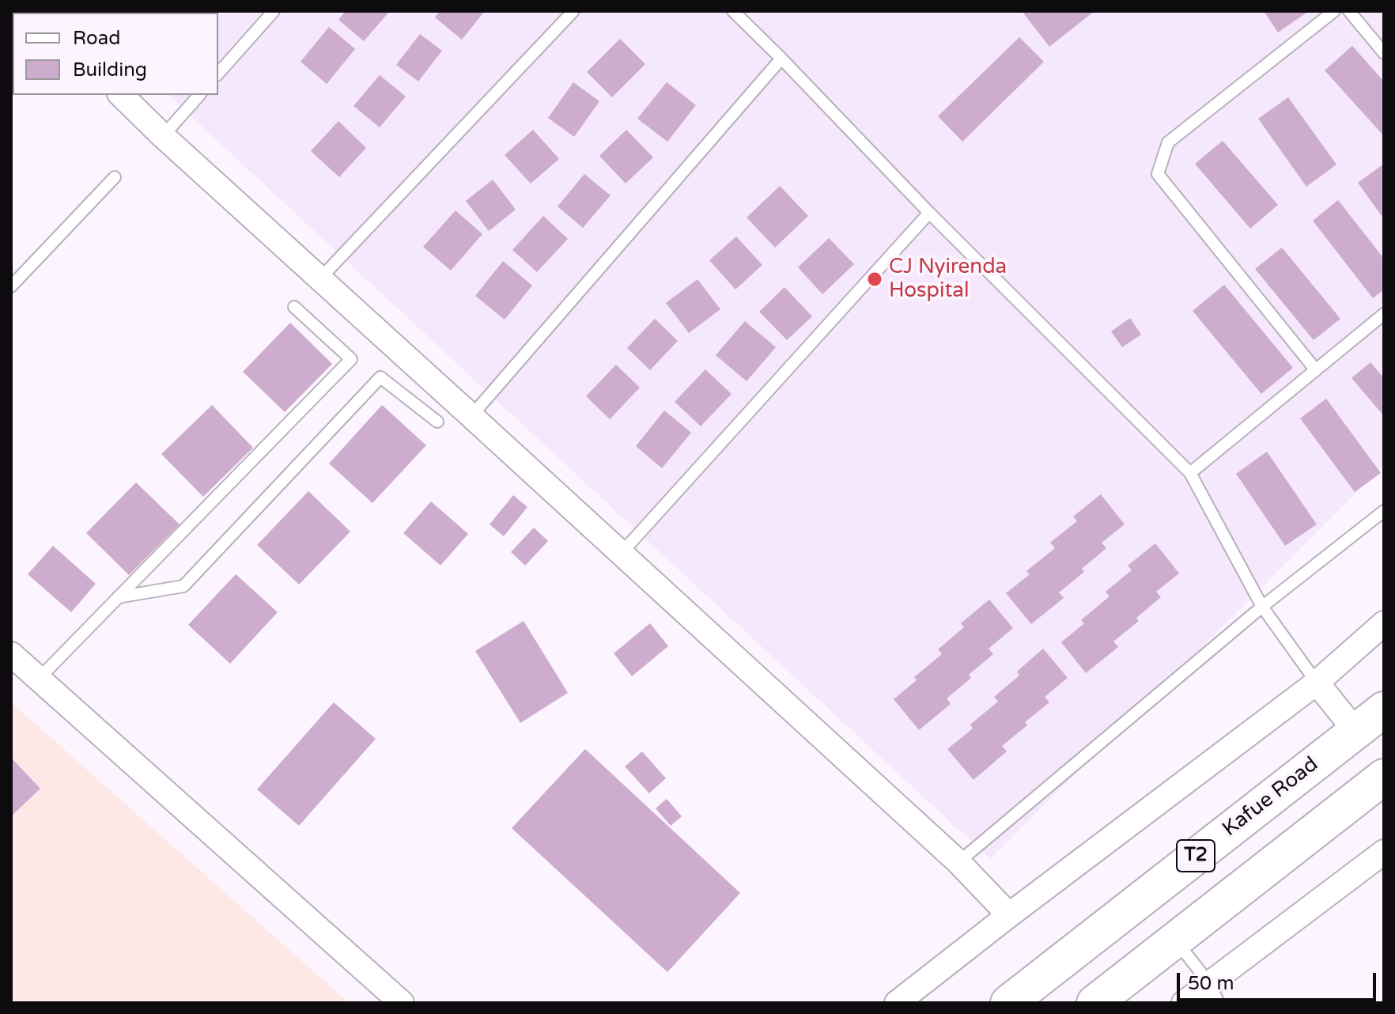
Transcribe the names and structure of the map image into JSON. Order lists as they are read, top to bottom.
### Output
{
  "streets": {
    "main road": ["Kafue Road", "T2"]
  },
  "places": ["CJ Nyirenda Hospital"],
  "legend": ["Road", "Building"],
  "scale_bar": "50 m"
}
